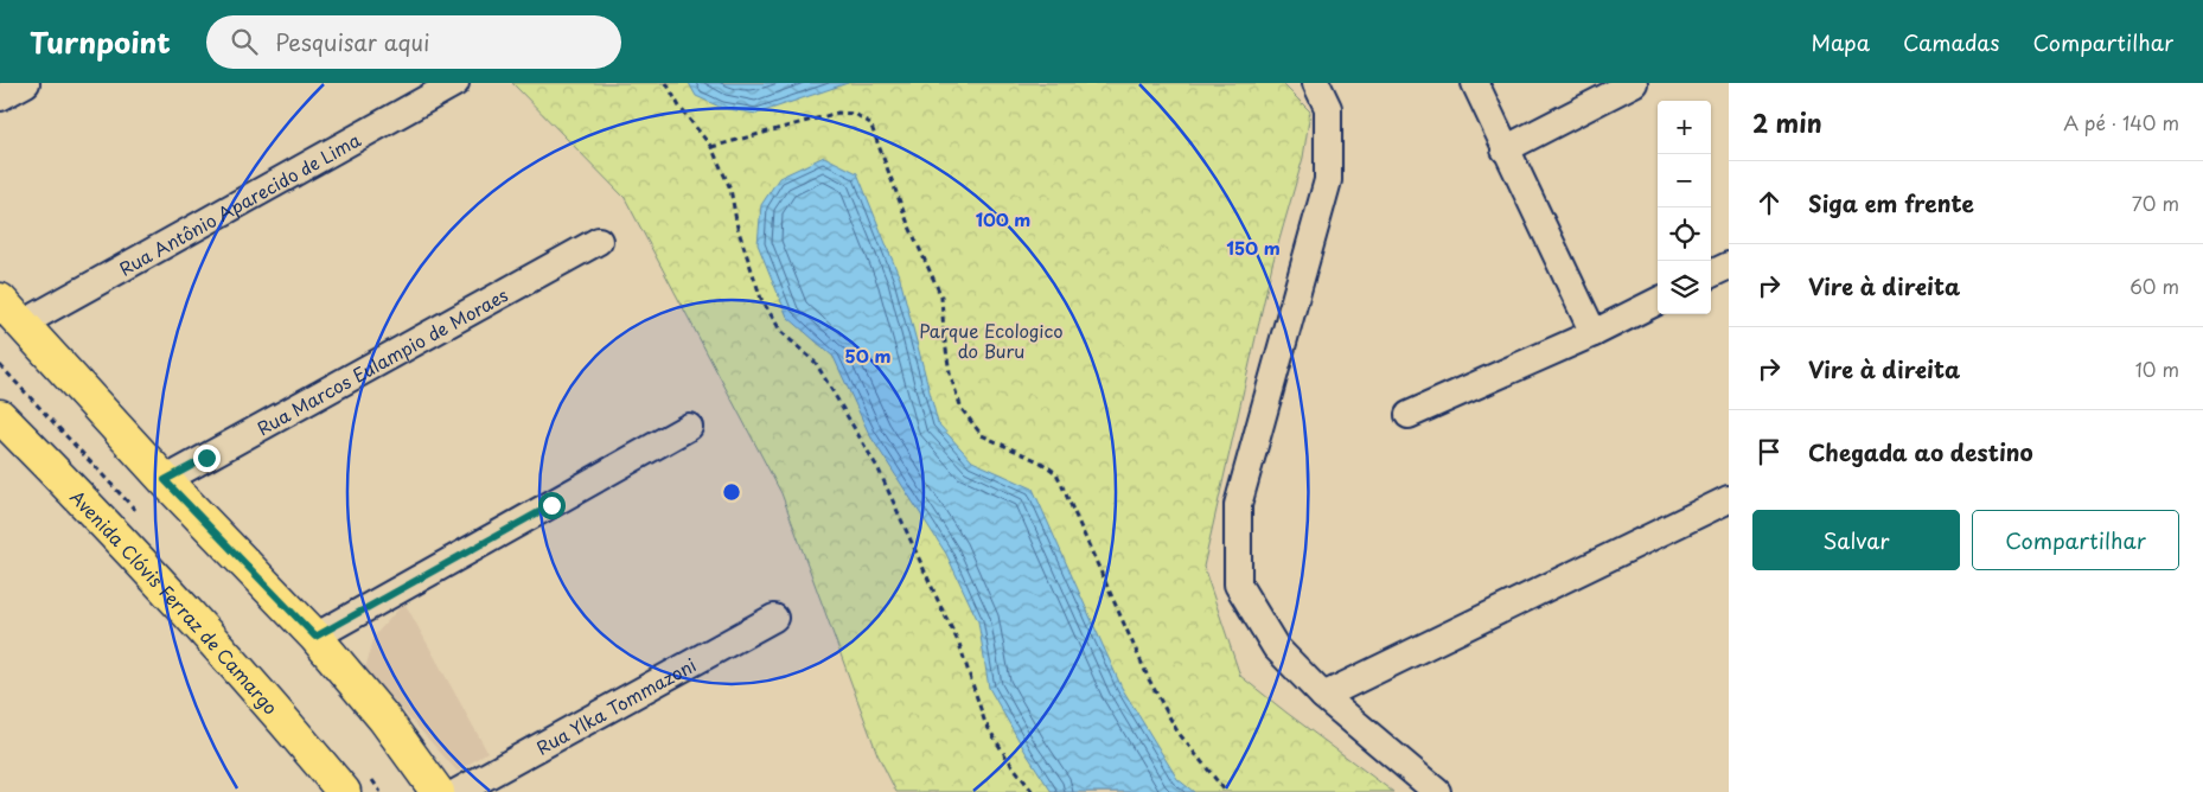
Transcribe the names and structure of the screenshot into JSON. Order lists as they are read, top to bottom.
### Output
{
  "streets": {
    "main road": ["Avenida Clóvis Ferraz de Camargo"],
    "street": ["Rua Antônio Aparecido de Lima", "Rua Marcos Eulampio de Moraes", "Rua Ylka Tommazoni"]
  },
  "parks": ["Parque Ecologico do Buru"],
  "page": {
    "header": "Turnpoint",
    "search": "Pesquisar aqui",
    "nav": ["Mapa", "Camadas", "Compartilhar"],
    "heading": ["2 min", "A pé · 140 m"],
    "map_buttons": ["+", "−"],
    "list": [
      ["Siga em frente", "70 m"],
      ["Vire à direita", "60 m"],
      ["Vire à direita", "10 m"],
      "Chegada ao destino"
    ],
    "buttons": ["Salvar", "Compartilhar"]
  },
  "rings": ["100 m", "150 m", "50 m"]
}
